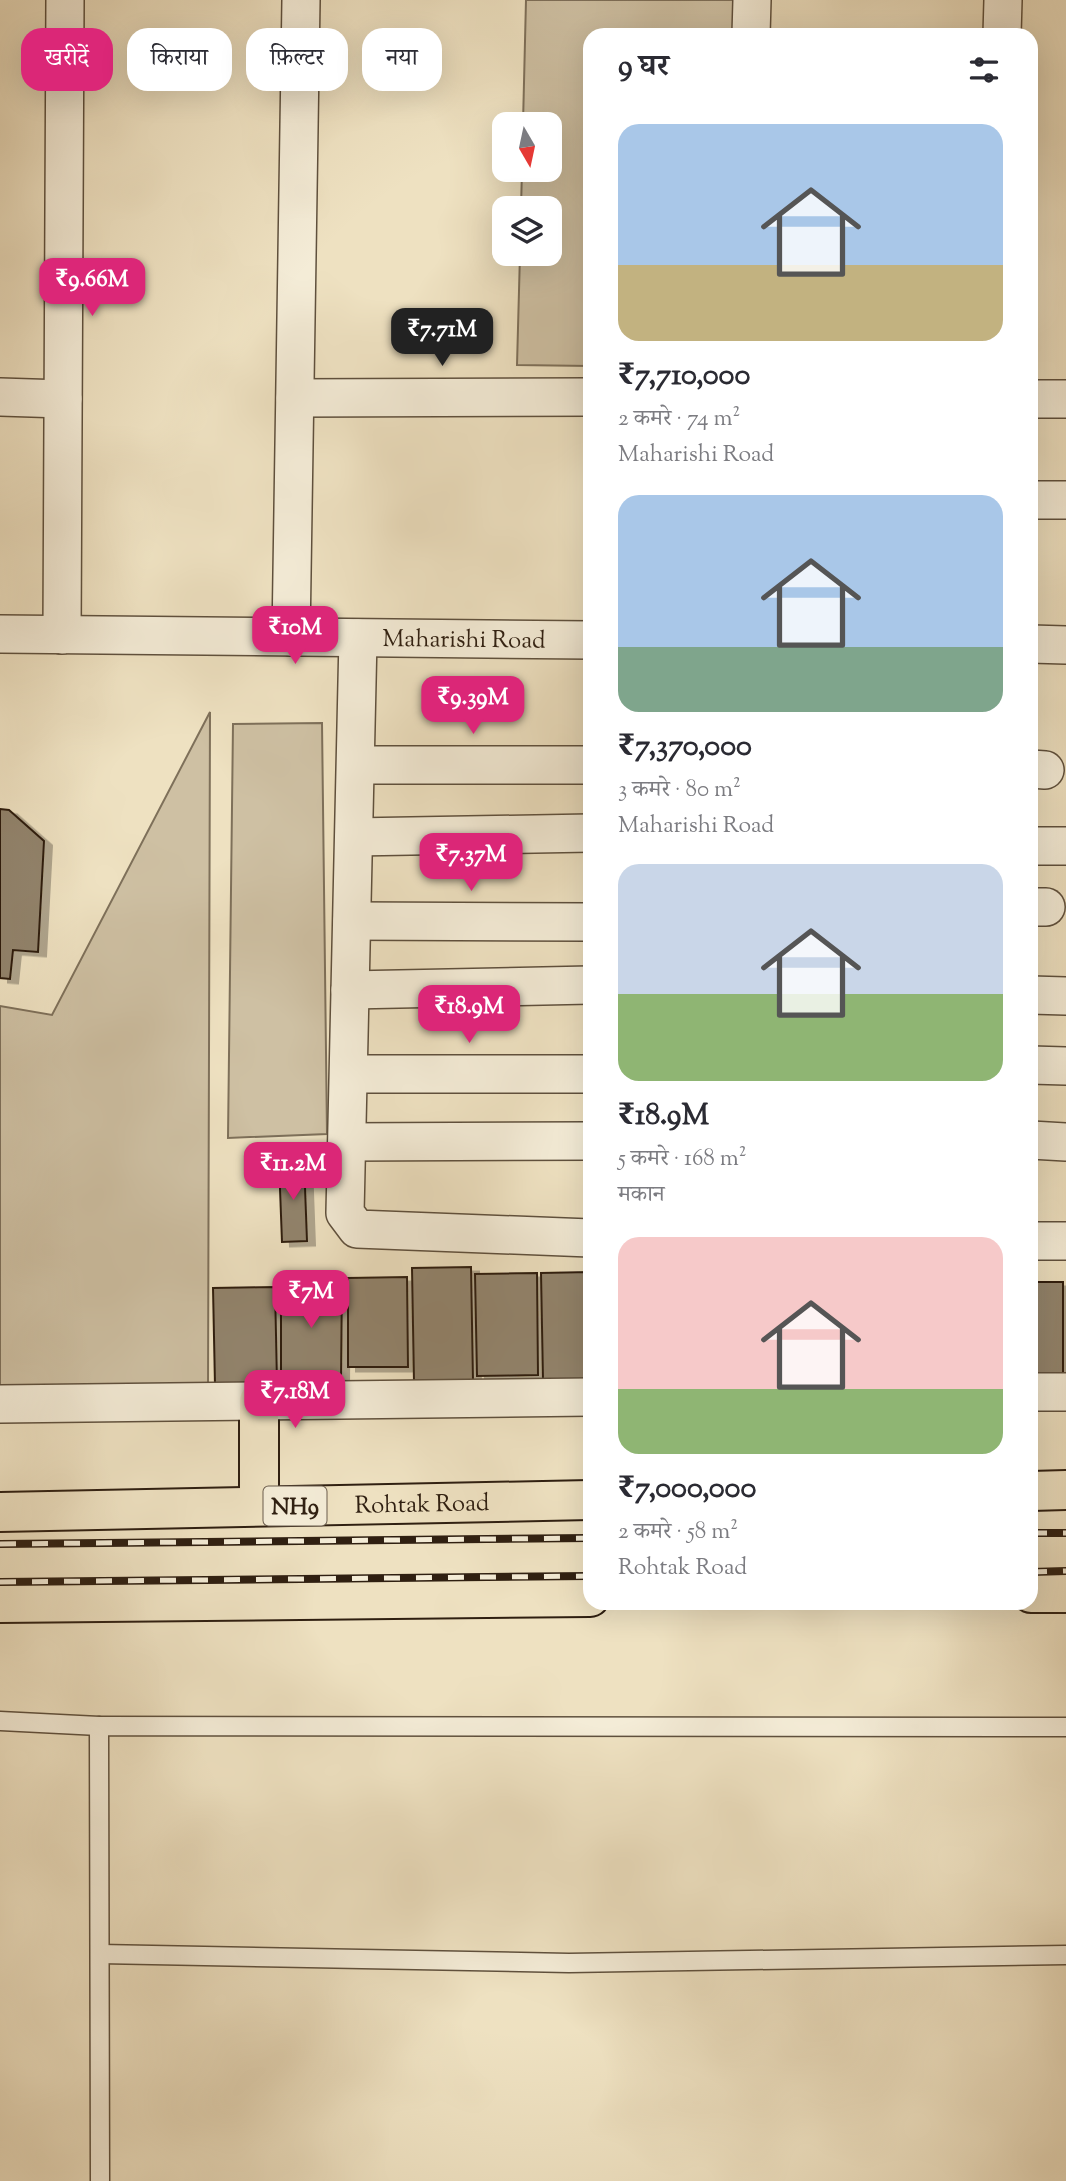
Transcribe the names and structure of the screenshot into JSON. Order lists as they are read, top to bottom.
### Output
{
  "streets": {
    "main road": ["Rohtak Road", "NH9"],
    "street": ["Maharishi Road"]
  },
  "north": "bottom",
  "page": {
    "chip": [
      "खरीदें",
      "किराया",
      "फ़िल्टर",
      "नया"
    ],
    "heading": "9 घर",
    "list": [
      {
        "name": "₹7,710,000",
        "note": "2 कमरे · 74 m² · Maharishi Road"
      },
      {
        "name": "₹7,370,000",
        "note": "3 कमरे · 80 m² · Maharishi Road"
      },
      {
        "name": "₹18.9M",
        "note": "5 कमरे · 168 m² · मकान"
      },
      {
        "name": "₹7,000,000",
        "note": "2 कमरे · 58 m² · Rohtak Road"
      }
    ],
    "price": [
      "₹9.66M",
      "₹7.71M",
      "₹10M",
      "₹9.39M",
      "₹7.37M",
      "₹18.9M",
      "₹11.2M",
      "₹7M",
      "₹7.18M"
    ]
  }
}
